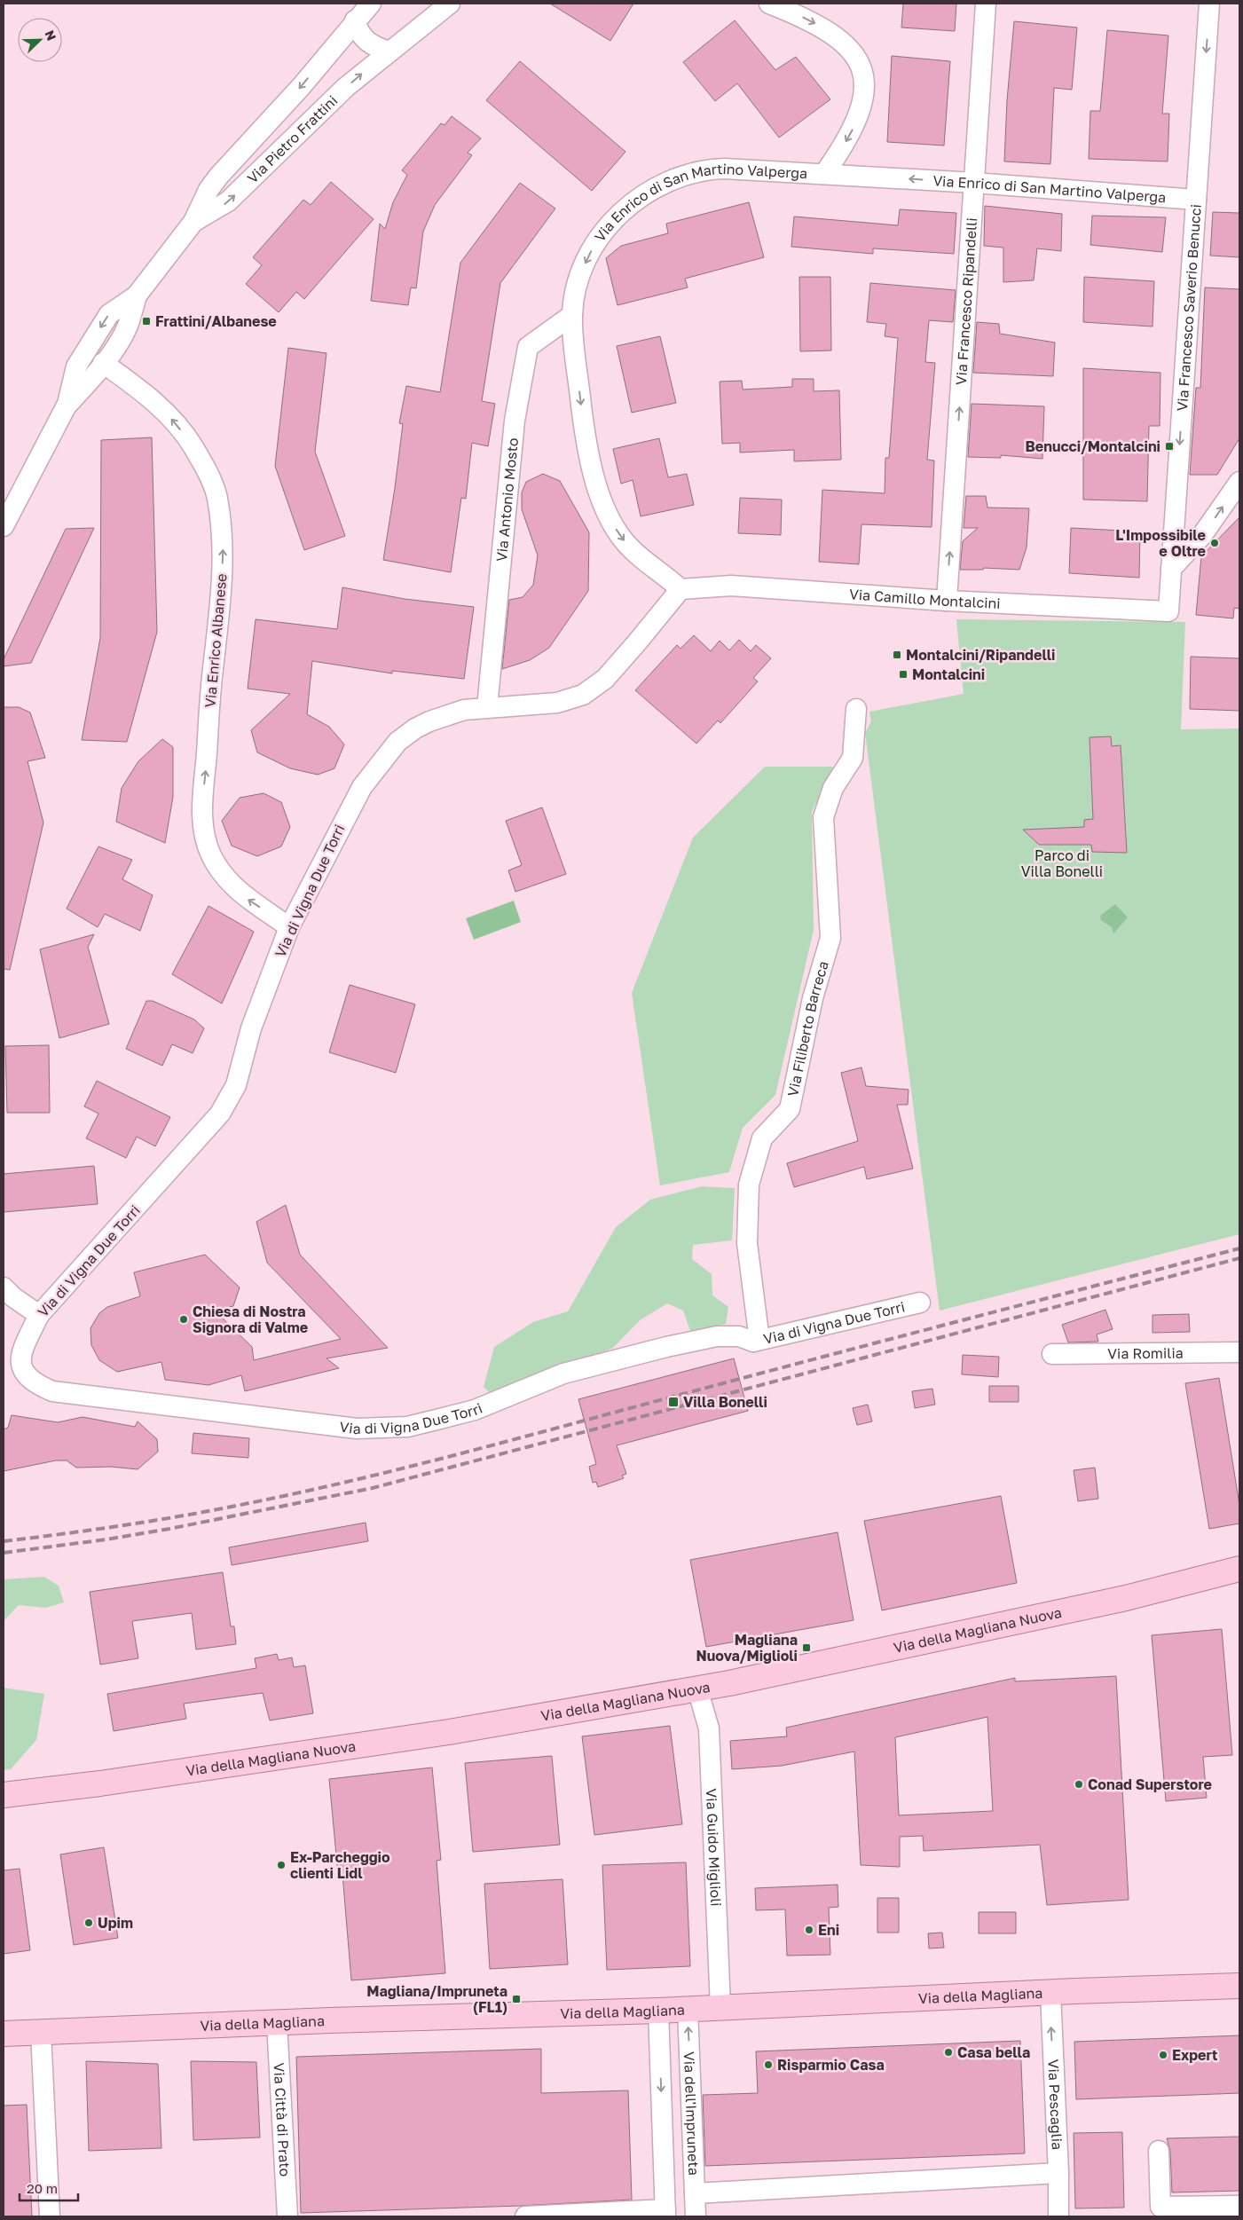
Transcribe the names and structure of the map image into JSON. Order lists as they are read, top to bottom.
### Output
{
  "streets": {
    "main road": ["Via della Magliana Nuova", "Via della Magliana"],
    "street": [
      "Via Pietro Frattini",
      "Via Enrico di San Martino Valperga",
      "Via Francesco Ripandelli",
      "Via Francesco Saverio Benucci",
      "Via Antonio Mosto",
      "Via Camillo Montalcini",
      "Via Enrico Albanese",
      "Via di Vigna Due Torri",
      "Via Filiberto Barreca",
      "Via Romilia",
      "Via Guido Miglioli",
      "Via Pescaglia",
      "Via dell'Impruneta",
      "Via Città di Prato"
    ]
  },
  "crossings": [
    ["Via Pietro Frattini", "Via Enrico Albanese"],
    ["Via Enrico di San Martino Valperga", "Via Francesco Ripandelli"],
    ["Via Enrico di San Martino Valperga", "Via Francesco Saverio Benucci"],
    ["Via Enrico di San Martino Valperga", "Via Antonio Mosto"],
    ["Via Enrico di San Martino Valperga", "Via Camillo Montalcini"],
    ["Via Enrico di San Martino Valperga", "Via di Vigna Due Torri"],
    ["Via Francesco Ripandelli", "Via Camillo Montalcini"],
    ["Via Francesco Saverio Benucci", "Via Camillo Montalcini"],
    ["Via Antonio Mosto", "Via di Vigna Due Torri"],
    ["Via Camillo Montalcini", "Via di Vigna Due Torri"],
    ["Via Enrico Albanese", "Via di Vigna Due Torri"],
    ["Via di Vigna Due Torri", "Via Filiberto Barreca"],
    ["Via della Magliana Nuova", "Via Guido Miglioli"],
    ["Via Guido Miglioli", "Via della Magliana"],
    ["Via della Magliana", "Via Pescaglia"],
    ["Via della Magliana", "Via dell'Impruneta"],
    ["Via della Magliana", "Via Città di Prato"]
  ],
  "one_way": [
    "Via Francesco Ripandelli",
    "Via Francesco Saverio Benucci",
    "Via Enrico Albanese",
    "Via Pescaglia"
  ],
  "parks": ["Parco di Villa Bonelli"],
  "places": {
    "transit": [
      "Frattini/Albanese",
      "Benucci/Montalcini",
      "Montalcini/Ripandelli",
      "Montalcini",
      "Villa Bonelli",
      "Magliana Nuova/Miglioli",
      "Magliana/Impruneta (FL1)"
    ],
    "other": [
      "L'Impossibile e Oltre",
      "Chiesa di Nostra Signora di Valme",
      "Conad Superstore",
      "Ex-Parcheggio clienti Lidl",
      "Upim",
      "Eni",
      "Casa bella",
      "Expert",
      "Risparmio Casa"
    ]
  },
  "scale_bar": "20 m",
  "north": "top right"
}
